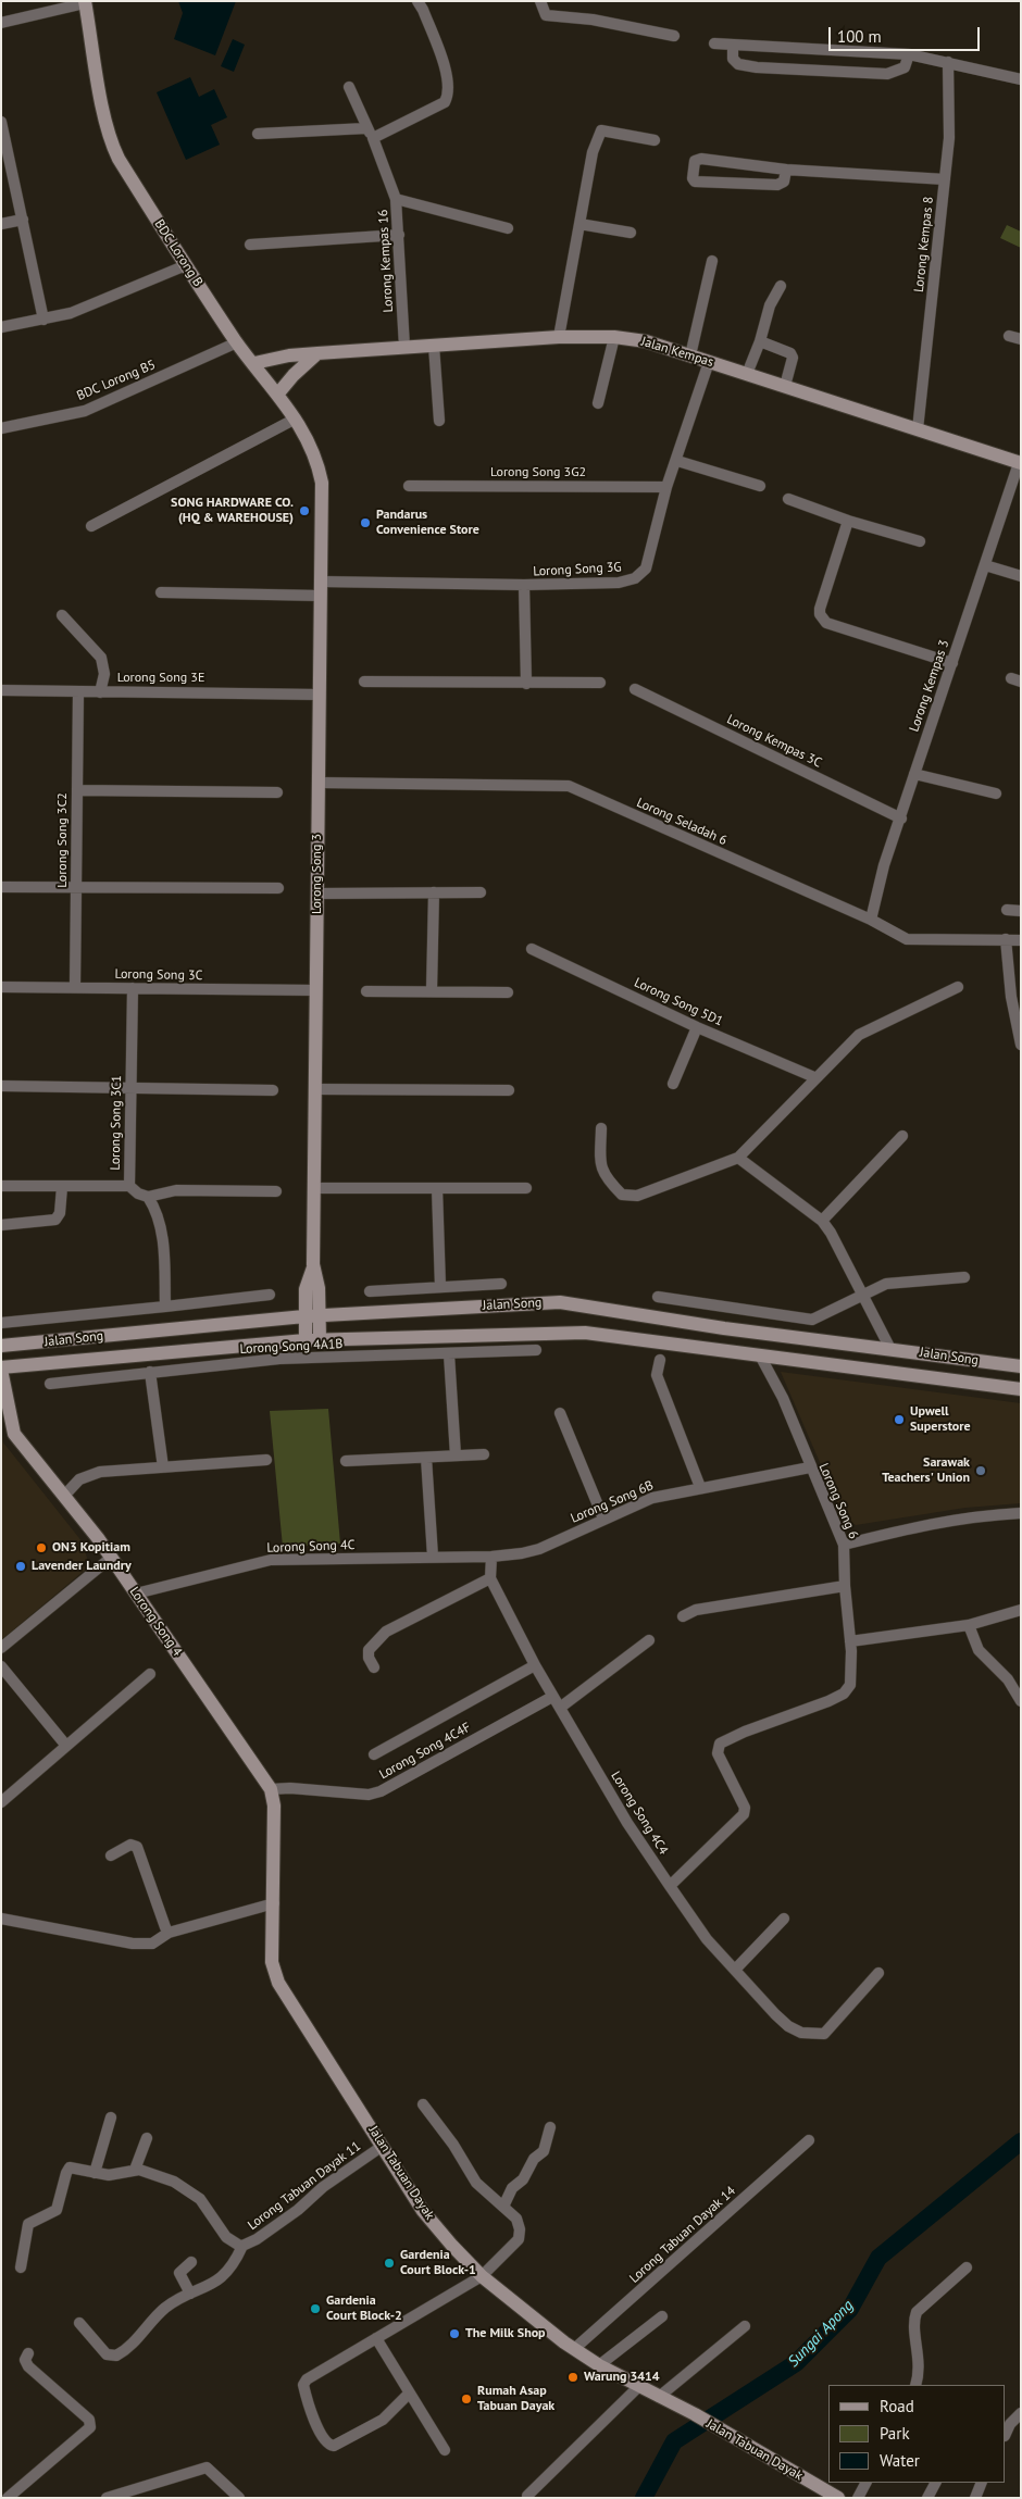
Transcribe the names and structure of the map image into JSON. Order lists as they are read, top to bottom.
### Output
{
  "streets": {
    "street": [
      "Lorong Kempas 8",
      "BDC Lorong B",
      "Lorong Kempas 16",
      "Jalan Kempas",
      "BDC Lorong B5",
      "Lorong Song 3G2",
      "Lorong Song 3G",
      "Lorong Song 3E",
      "Lorong Kempas 3",
      "Lorong Kempas 3C",
      "Lorong Seladah 6",
      "Lorong Song 3C2",
      "Lorong Song 3",
      "Lorong Song 3C",
      "Lorong Song 5D1",
      "Lorong Song 3C1",
      "Jalan Song",
      "Lorong Song 4A1B",
      "Lorong Song 6",
      "Lorong Song 6B",
      "Lorong Song 4C",
      "Lorong Song 4",
      "Lorong Song 4C4F",
      "Lorong Song 4C4",
      "Jalan Tabuan Dayak",
      "Lorong Tabuan Dayak 11",
      "Lorong Tabuan Dayak 14"
    ]
  },
  "crossings": [
    ["Lorong Kempas 8", "Jalan Kempas"],
    ["BDC Lorong B", "Jalan Kempas"],
    ["BDC Lorong B", "BDC Lorong B5"],
    ["BDC Lorong B", "Lorong Song 3"],
    ["Lorong Kempas 16", "Jalan Kempas"],
    ["Jalan Kempas", "Lorong Song 3G"],
    ["Jalan Kempas", "Lorong Kempas 3"],
    ["Lorong Song 3G2", "Lorong Song 3G"],
    ["Lorong Song 3G", "Lorong Song 3"],
    ["Lorong Song 3E", "Lorong Song 3C2"],
    ["Lorong Song 3E", "Lorong Song 3"],
    ["Lorong Kempas 3", "Lorong Kempas 3C"],
    ["Lorong Kempas 3", "Lorong Seladah 6"],
    ["Lorong Seladah 6", "Lorong Song 3"],
    ["Lorong Song 3C2", "Lorong Song 3C"],
    ["Lorong Song 3", "Lorong Song 3C"],
    ["Lorong Song 3", "Jalan Song"],
    ["Lorong Song 3C", "Lorong Song 3C1"],
    ["Jalan Song", "Lorong Song 6"],
    ["Jalan Song", "Lorong Song 4"],
    ["Lorong Song 6", "Lorong Song 6B"],
    ["Lorong Song 6", "Lorong Song 4C4"],
    ["Lorong Song 6B", "Lorong Song 4C"],
    ["Lorong Song 6B", "Lorong Song 4C4"],
    ["Lorong Song 4C", "Lorong Song 4"],
    ["Lorong Song 4C", "Lorong Song 4C4"],
    ["Lorong Song 4", "Lorong Song 4C4F"],
    ["Lorong Song 4", "Jalan Tabuan Dayak"],
    ["Lorong Song 4C4F", "Lorong Song 4C4"],
    ["Lorong Song 4C4F", "Jalan Tabuan Dayak"],
    ["Jalan Tabuan Dayak", "Lorong Tabuan Dayak 11"],
    ["Jalan Tabuan Dayak", "Lorong Tabuan Dayak 14"]
  ],
  "water": ["Sungai Apong"],
  "places": [
    "SONG HARDWARE CO. (HQ & WAREHOUSE)",
    "Pandarus Convenience Store",
    "Upwell Superstore",
    "Sarawak Teachers' Union",
    "ON3 Kopitiam",
    "Lavender Laundry",
    "Gardenia Court Block-1",
    "Gardenia Court Block-2",
    "The Milk Shop",
    "Warung 3414",
    "Rumah Asap Tabuan Dayak"
  ],
  "legend": ["Road", "Park", "Water"],
  "scale_bar": "100 m"
}
